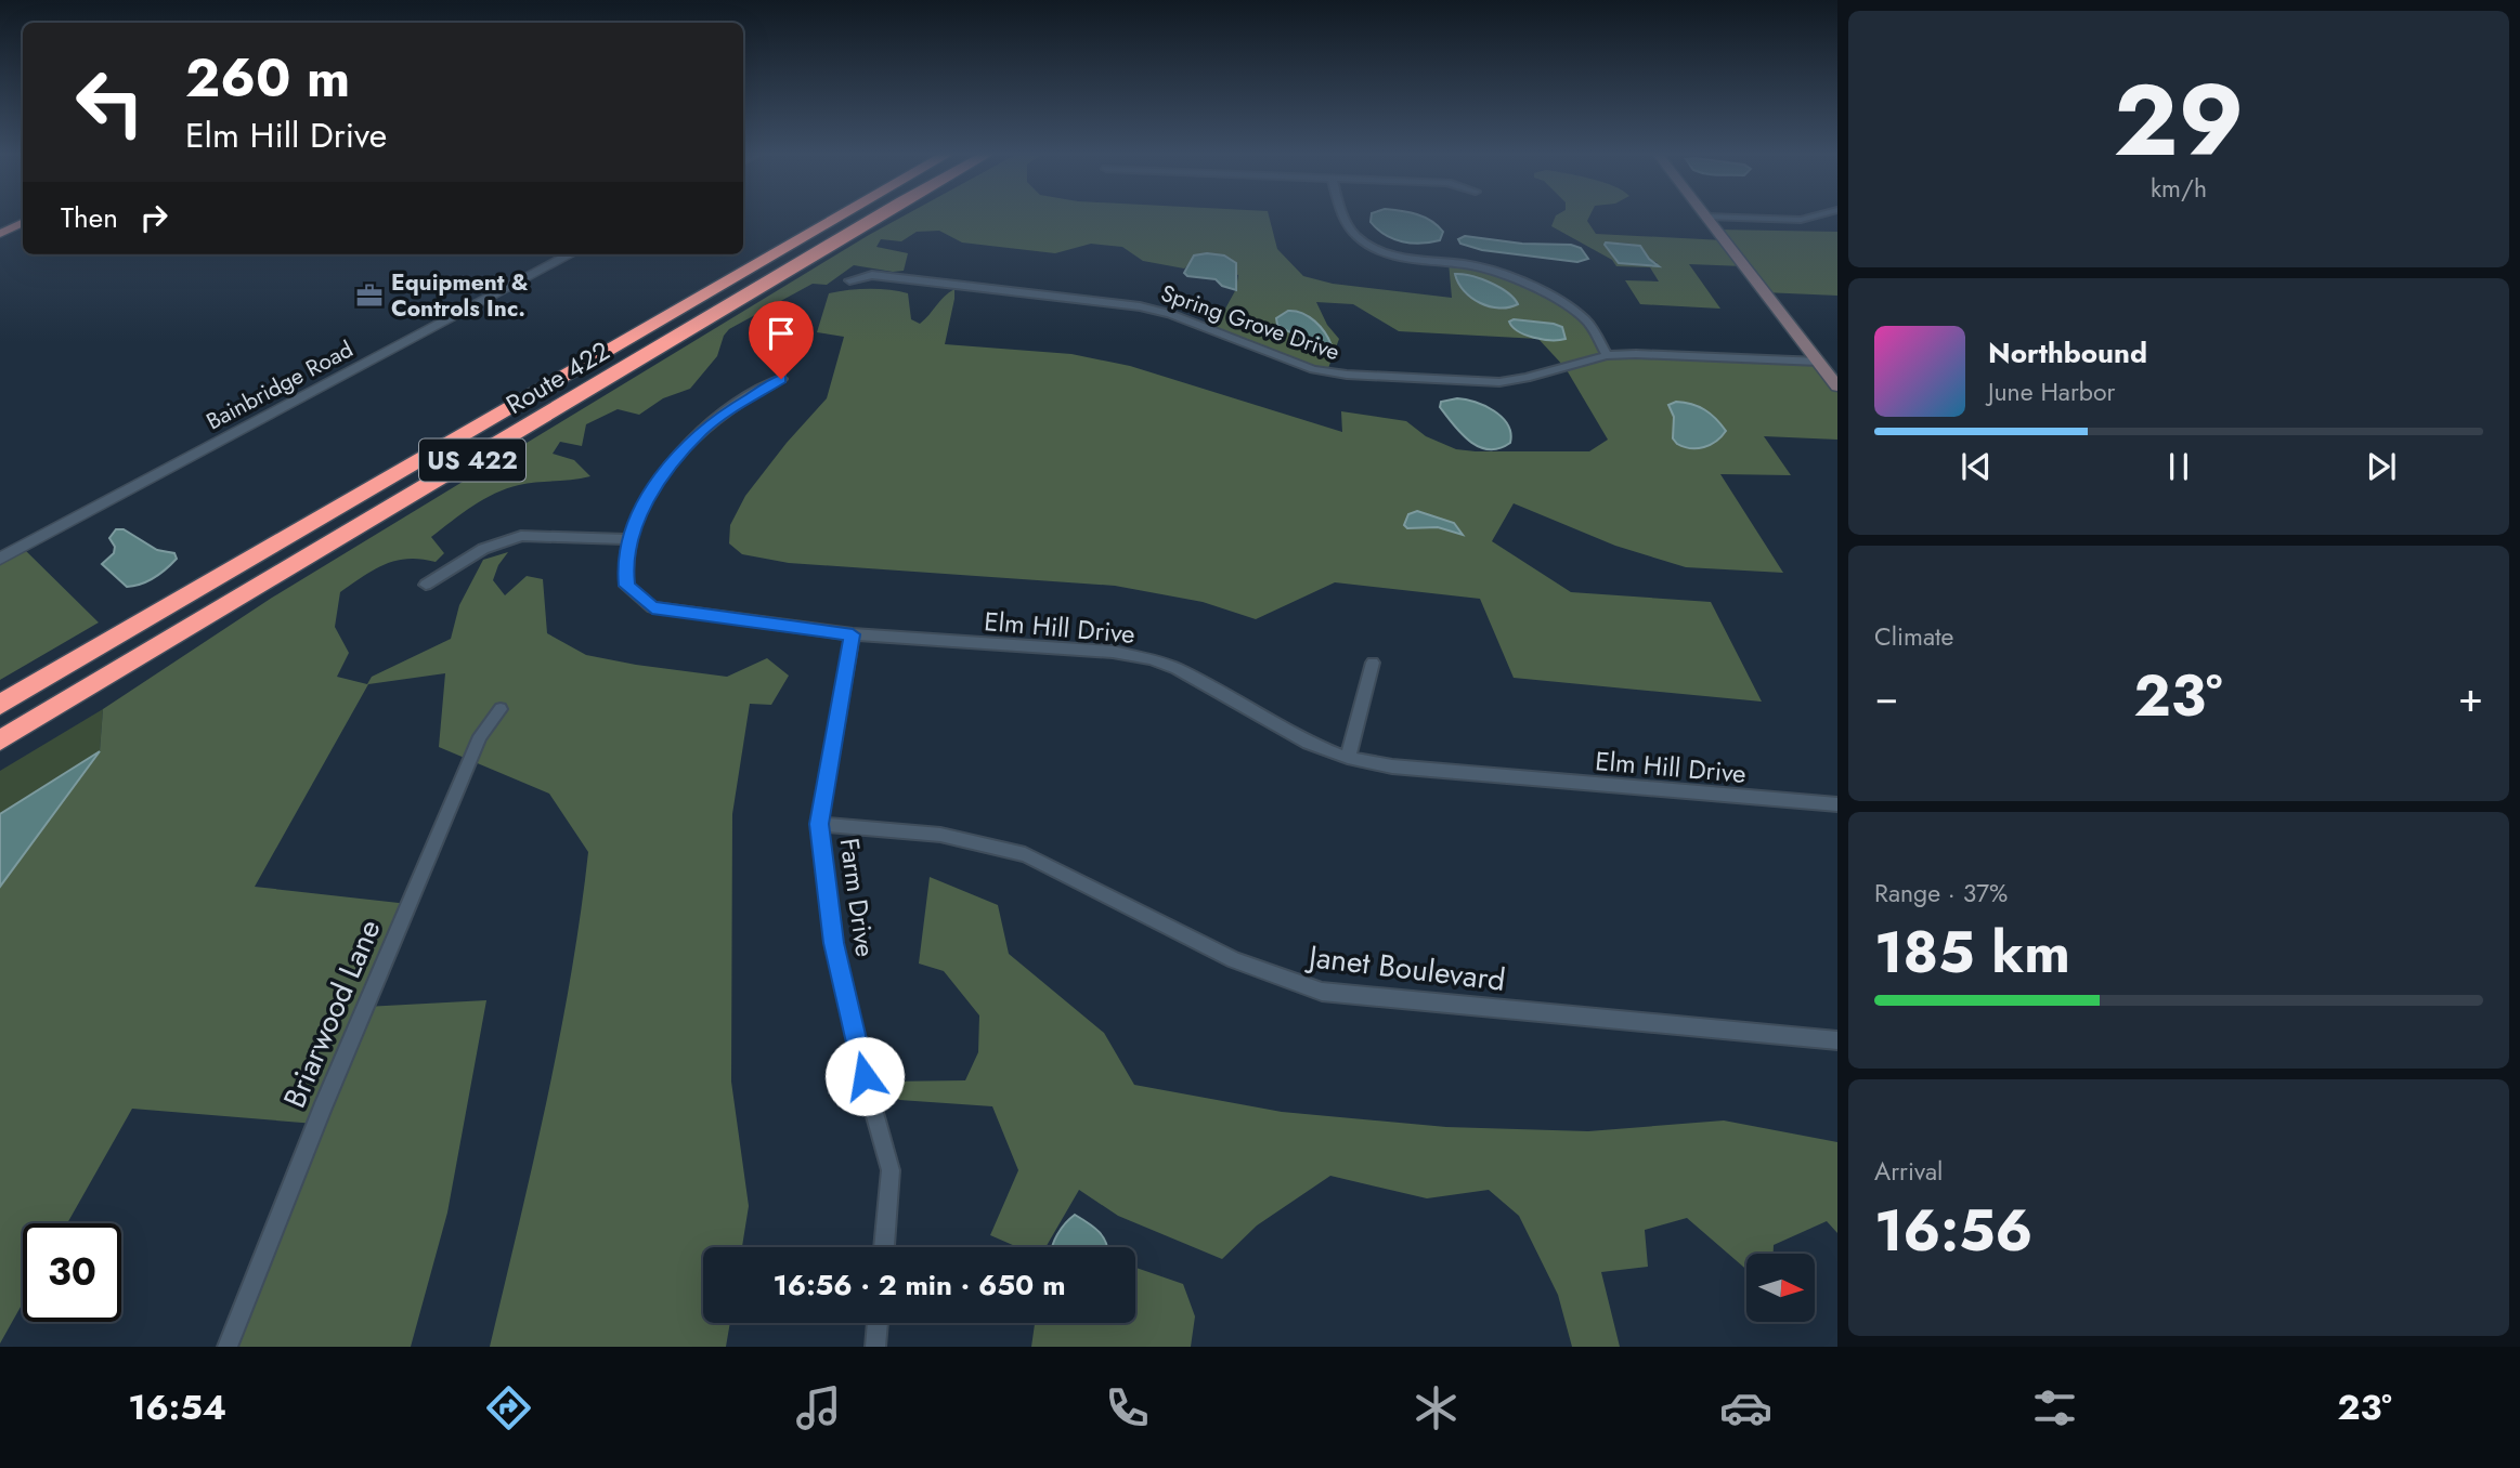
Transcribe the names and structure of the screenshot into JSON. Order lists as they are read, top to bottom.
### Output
{
  "streets": {
    "highway": ["Route 422", "US 422"],
    "street": [
      "Spring Grove Drive",
      "Bainbridge Road",
      "Elm Hill Drive",
      "Farm Drive",
      "Janet Boulevard",
      "Briarwood Lane"
    ]
  },
  "crossings": [
    ["Elm Hill Drive", "Farm Drive"],
    ["Farm Drive", "Janet Boulevard"]
  ],
  "places": {
    "office": ["Equipment & Controls Inc."]
  },
  "north": "right",
  "page": {
    "tile": [
      ["29", "km/h"],
      "Climate",
      ["Range · 37%", "185 km"],
      ["Arrival", "16:56"]
    ],
    "turn": ["260 m", "Elm Hill Drive"],
    "then": "Then",
    "song": ["Northbound", "June Harbor"],
    "heat": ["−", "23°", "+"],
    "limit": "30",
    "trip": "16:56 · 2 min · 650 m",
    "tabs": ["16:54", "23°"]
  }
}
